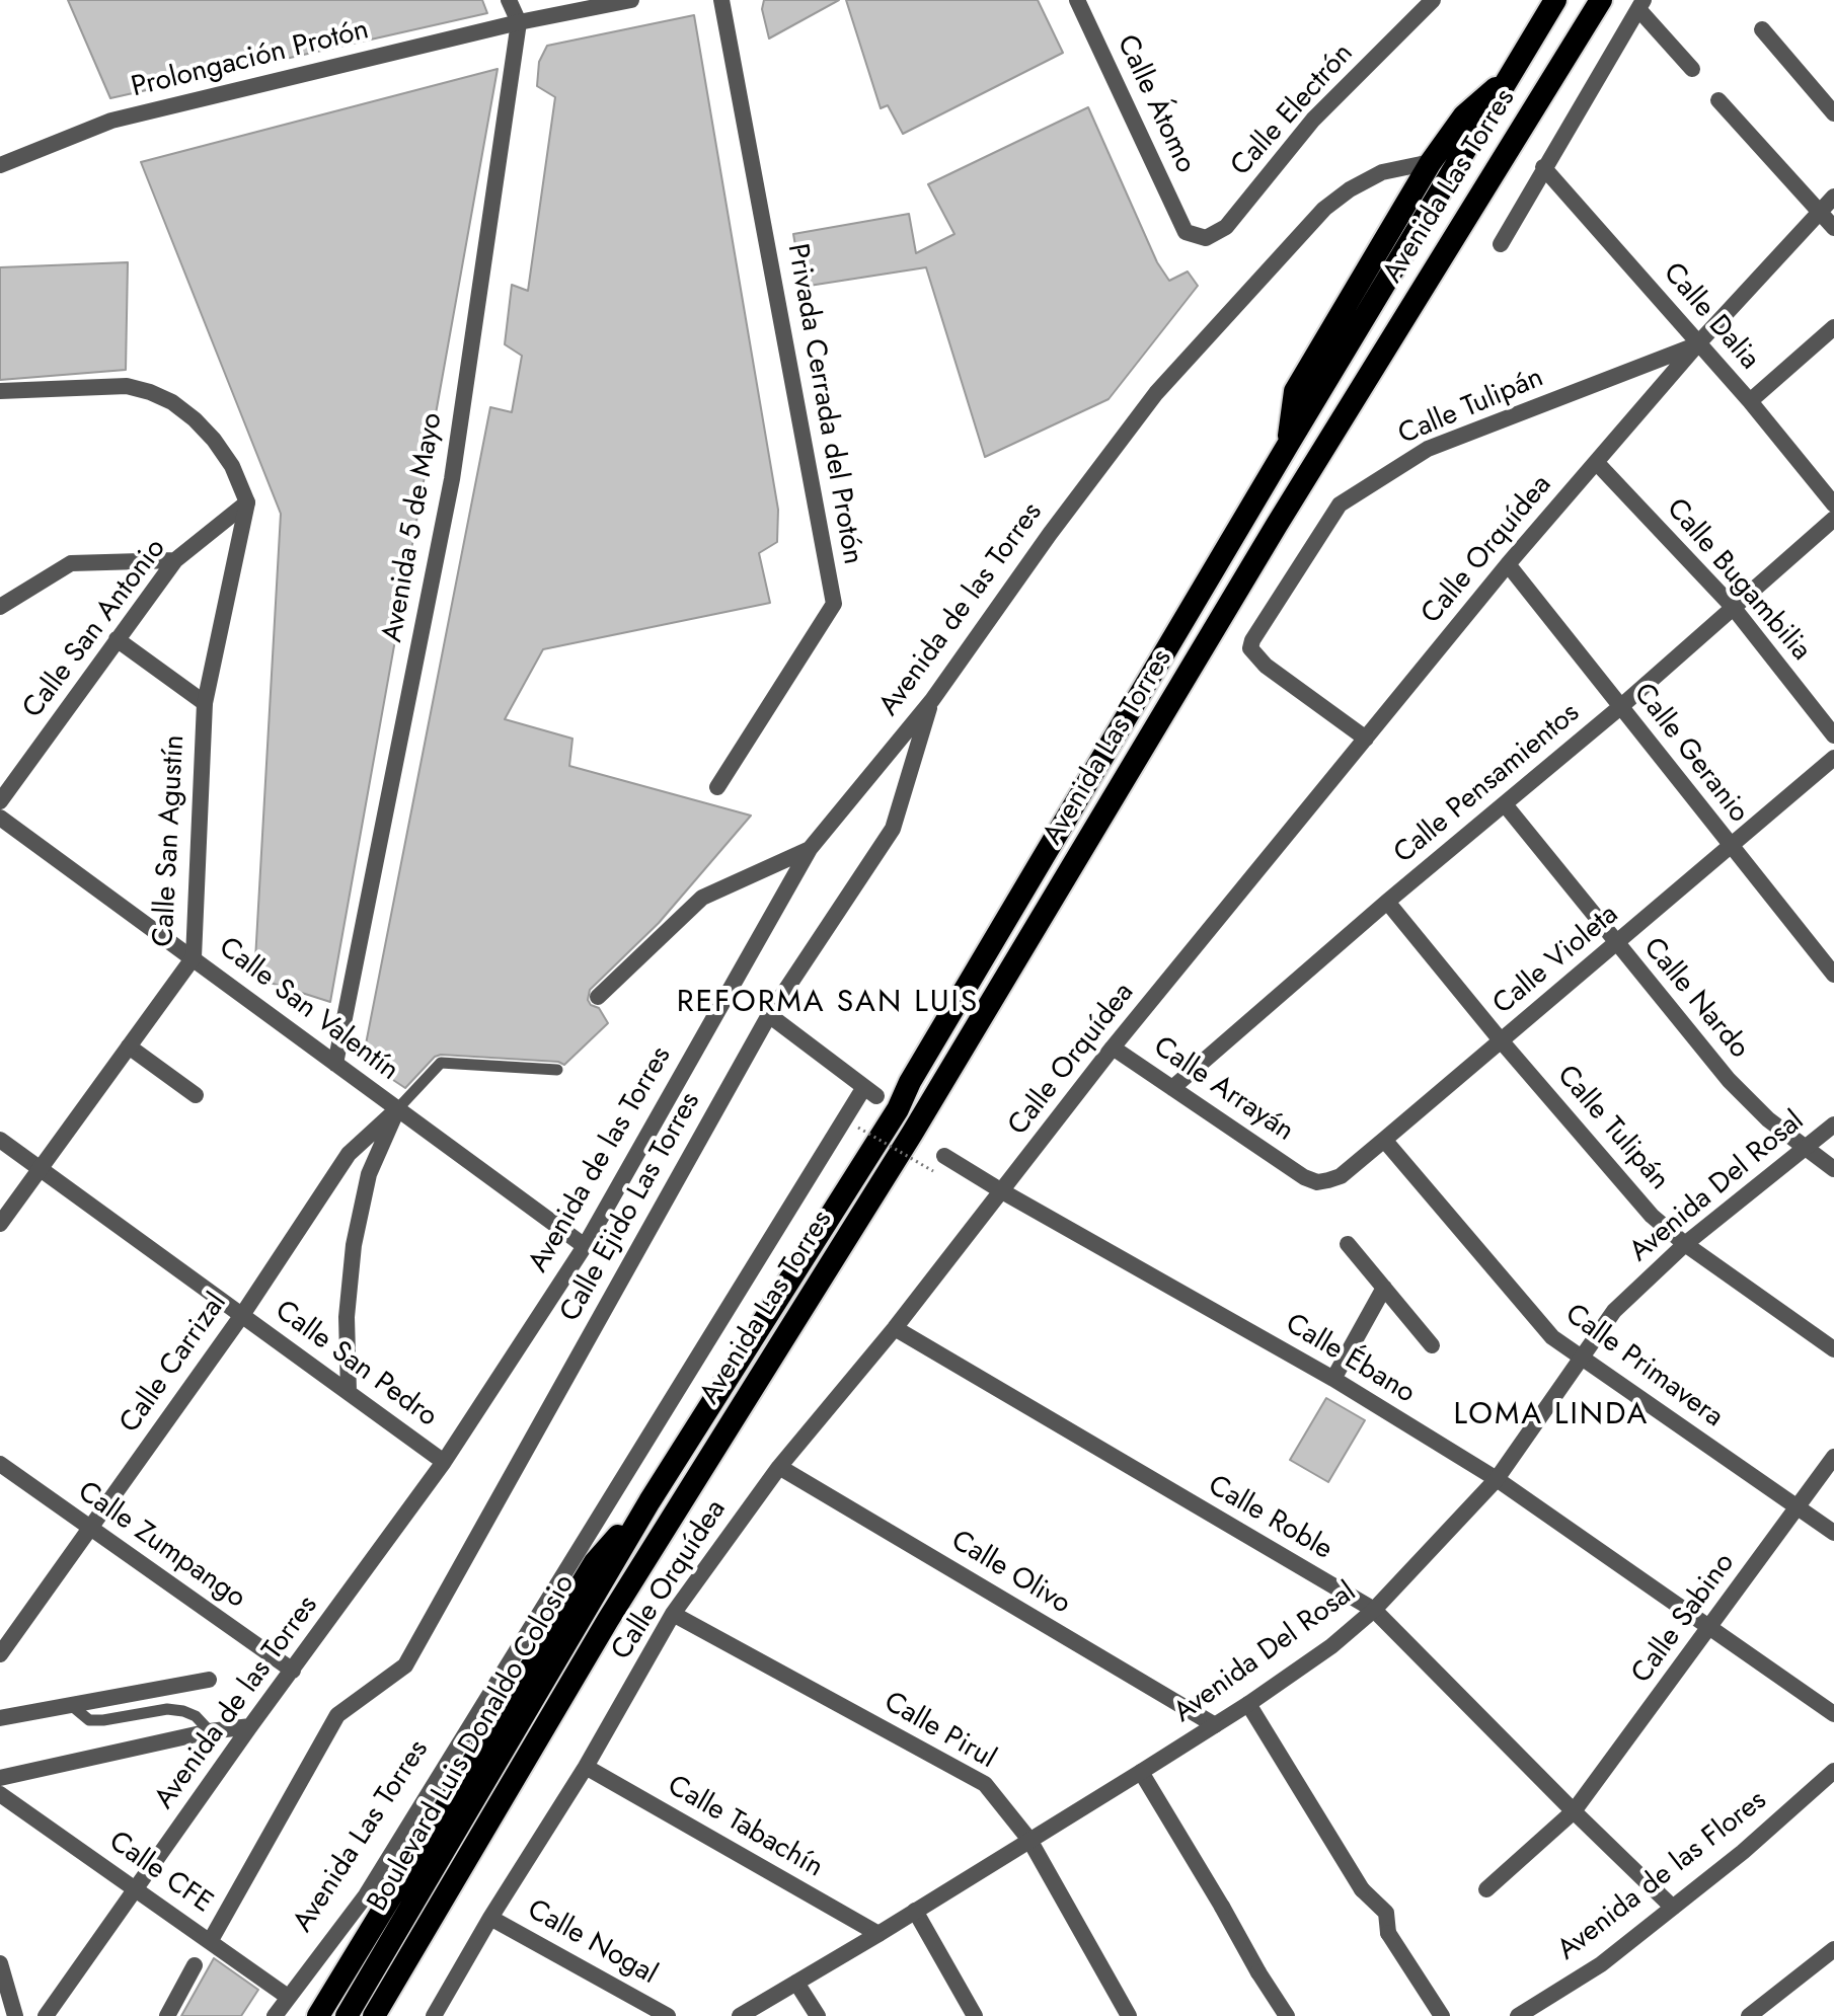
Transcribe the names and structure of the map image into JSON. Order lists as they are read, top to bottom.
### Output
{
  "streets": {
    "highway": ["Avenida Las Torres", "Boulevard Luis Donaldo Colosio"],
    "street": [
      "Prolongación Protón",
      "Calle Átomo",
      "Calle Electrón",
      "Calle Dalia",
      "Privada Cerrada del Protón",
      "Calle Tulipán",
      "Avenida 5 de Mayo",
      "Calle Orquídea",
      "Calle Bugambilia",
      "Avenida de las Torres",
      "Calle San Antonio",
      "Calle Geranio",
      "Calle Pensamientos",
      "Calle San Agustín",
      "Calle Violeta",
      "Calle Nardo",
      "Calle San Valentín",
      "Calle Arrayán",
      "Avenida Del Rosal",
      "Calle Ejido Las Torres",
      "Calle Ébano",
      "Calle Carrizal",
      "Calle San Pedro",
      "Calle Primavera",
      "Calle Roble",
      "Calle Zumpango",
      "Calle Olivo",
      "Calle Sabino",
      "Calle Pirul",
      "Calle Tabachín",
      "Calle CFE",
      "Avenida de las Flores",
      "Calle Nogal"
    ]
  },
  "crossings": [
    ["Prolongación Protón", "Avenida 5 de Mayo"],
    ["Calle Átomo", "Calle Electrón"],
    ["Avenida Las Torres", "Calle Ejido Las Torres"],
    ["Avenida Las Torres", "Boulevard Luis Donaldo Colosio"],
    ["Avenida Las Torres", "Calle CFE"],
    ["Calle Dalia", "Calle Tulipán"],
    ["Calle Dalia", "Calle Orquídea"],
    ["Calle Tulipán", "Calle Orquídea"],
    ["Calle Tulipán", "Calle Pensamientos"],
    ["Calle Tulipán", "Calle Violeta"],
    ["Calle Tulipán", "Avenida Del Rosal"],
    ["Avenida 5 de Mayo", "Calle San Valentín"],
    ["Calle Orquídea", "Calle Bugambilia"],
    ["Calle Orquídea", "Calle Geranio"],
    ["Calle Orquídea", "Calle Arrayán"],
    ["Calle Orquídea", "Calle Ébano"],
    ["Calle Orquídea", "Calle Roble"],
    ["Calle Orquídea", "Calle Olivo"],
    ["Calle Orquídea", "Calle Pirul"],
    ["Calle Orquídea", "Calle Tabachín"],
    ["Calle Orquídea", "Calle Nogal"],
    ["Calle Bugambilia", "Calle Pensamientos"],
    ["Avenida de las Torres", "Calle San Valentín"],
    ["Avenida de las Torres", "Calle Ejido Las Torres"],
    ["Avenida de las Torres", "Calle San Pedro"],
    ["Avenida de las Torres", "Calle Zumpango"],
    ["Avenida de las Torres", "Calle CFE"],
    ["Calle San Antonio", "Calle San Agustín"],
    ["Calle Geranio", "Calle Pensamientos"],
    ["Calle Geranio", "Calle Violeta"],
    ["Calle Pensamientos", "Calle Nardo"],
    ["Calle Pensamientos", "Calle Arrayán"],
    ["Calle San Agustín", "Calle San Valentín"],
    ["Calle San Agustín", "Calle San Pedro"],
    ["Calle Violeta", "Calle Nardo"],
    ["Calle Violeta", "Calle Arrayán"],
    ["Calle Violeta", "Calle Primavera"],
    ["Calle Nardo", "Avenida Del Rosal"],
    ["Calle San Valentín", "Calle Carrizal"],
    ["Avenida Del Rosal", "Calle Ébano"],
    ["Avenida Del Rosal", "Calle Primavera"],
    ["Avenida Del Rosal", "Calle Roble"],
    ["Avenida Del Rosal", "Calle Olivo"],
    ["Avenida Del Rosal", "Calle Pirul"],
    ["Avenida Del Rosal", "Calle Tabachín"],
    ["Calle Ejido Las Torres", "Calle CFE"],
    ["Calle Ébano", "Calle Sabino"],
    ["Calle Carrizal", "Calle San Pedro"],
    ["Calle Carrizal", "Calle Zumpango"],
    ["Calle Primavera", "Calle Sabino"],
    ["Calle Roble", "Calle Sabino"],
    ["Calle Roble", "Avenida de las Flores"]
  ],
  "districts": ["REFORMA SAN LUIS", "LOMA LINDA"]
}
